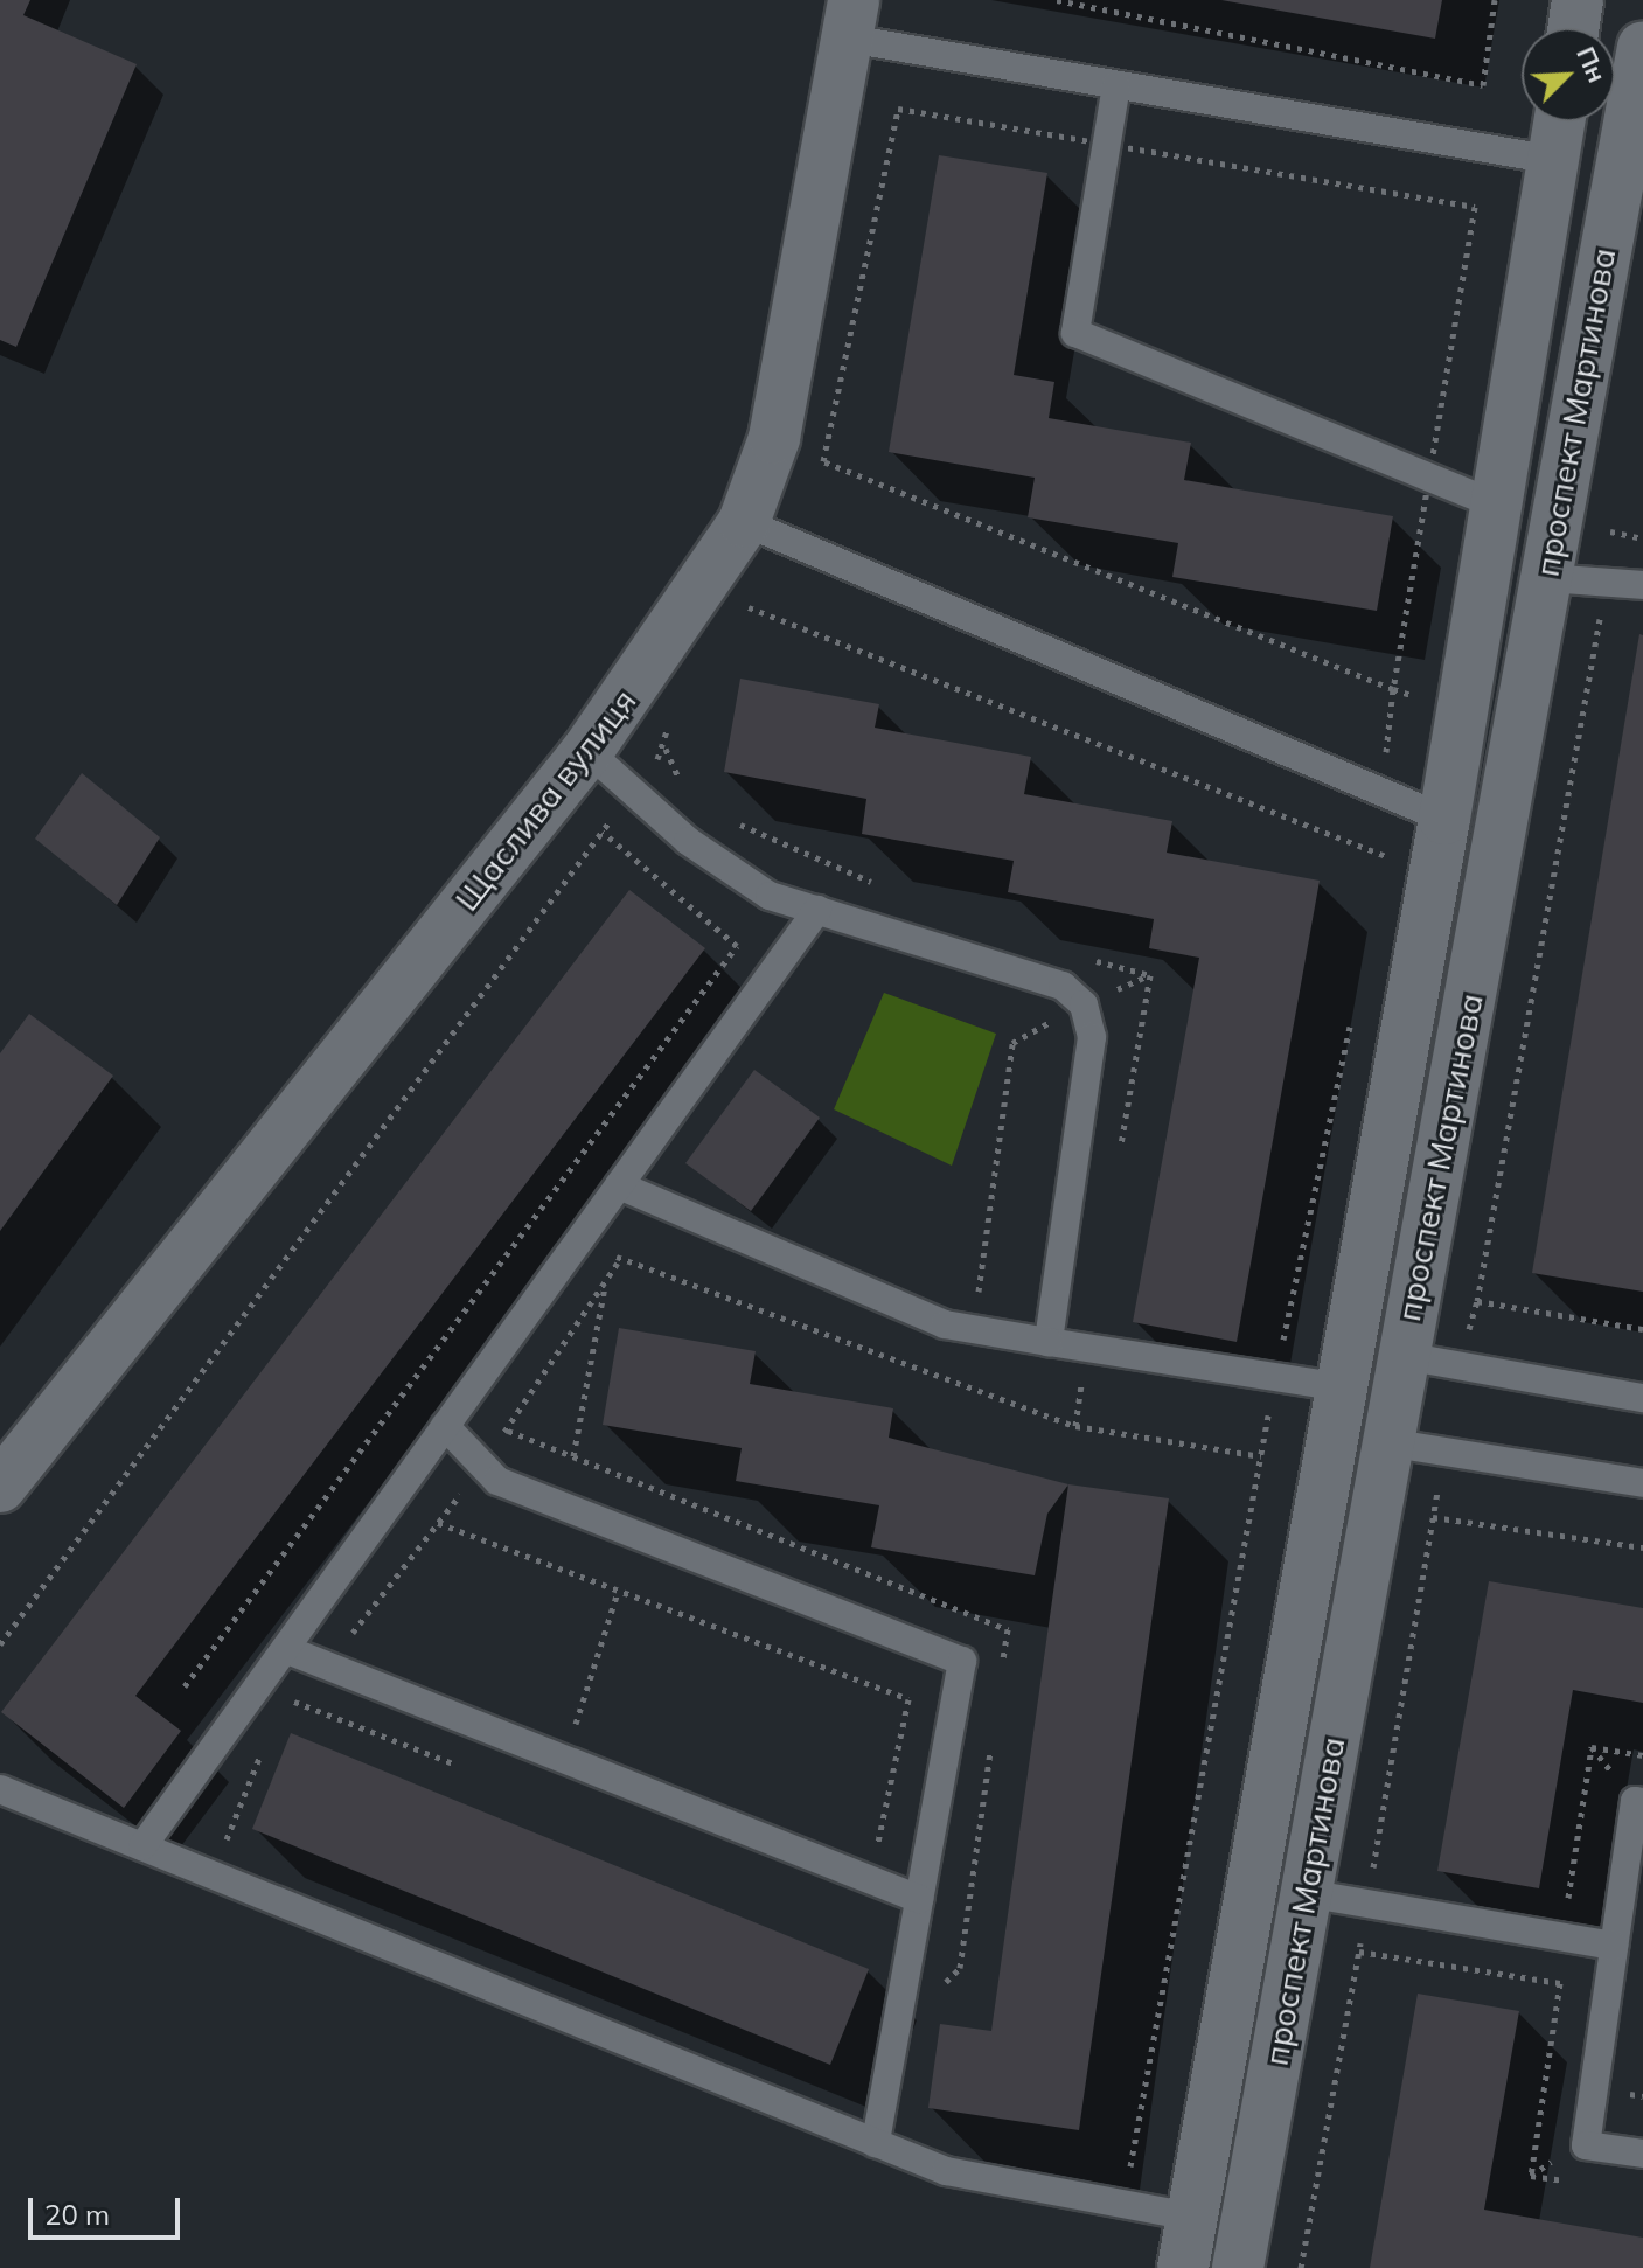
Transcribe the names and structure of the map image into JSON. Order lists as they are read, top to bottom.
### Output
{
  "streets": {
    "street": ["проспект Мартинова", "Щаслива вулиця"]
  },
  "scale_bar": "20 m",
  "north": "top right"
}
